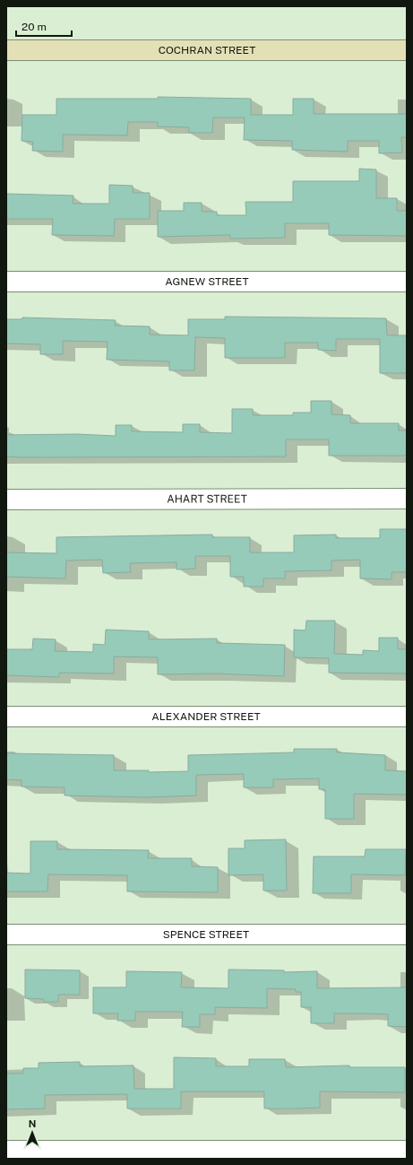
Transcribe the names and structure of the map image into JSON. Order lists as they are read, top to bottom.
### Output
{
  "streets": {
    "main road": ["COCHRAN STREET"],
    "street": [
      "AGNEW STREET",
      "AHART STREET",
      "ALEXANDER STREET",
      "SPENCE STREET"
    ]
  },
  "scale_bar": "20 m",
  "north": "top"
}
